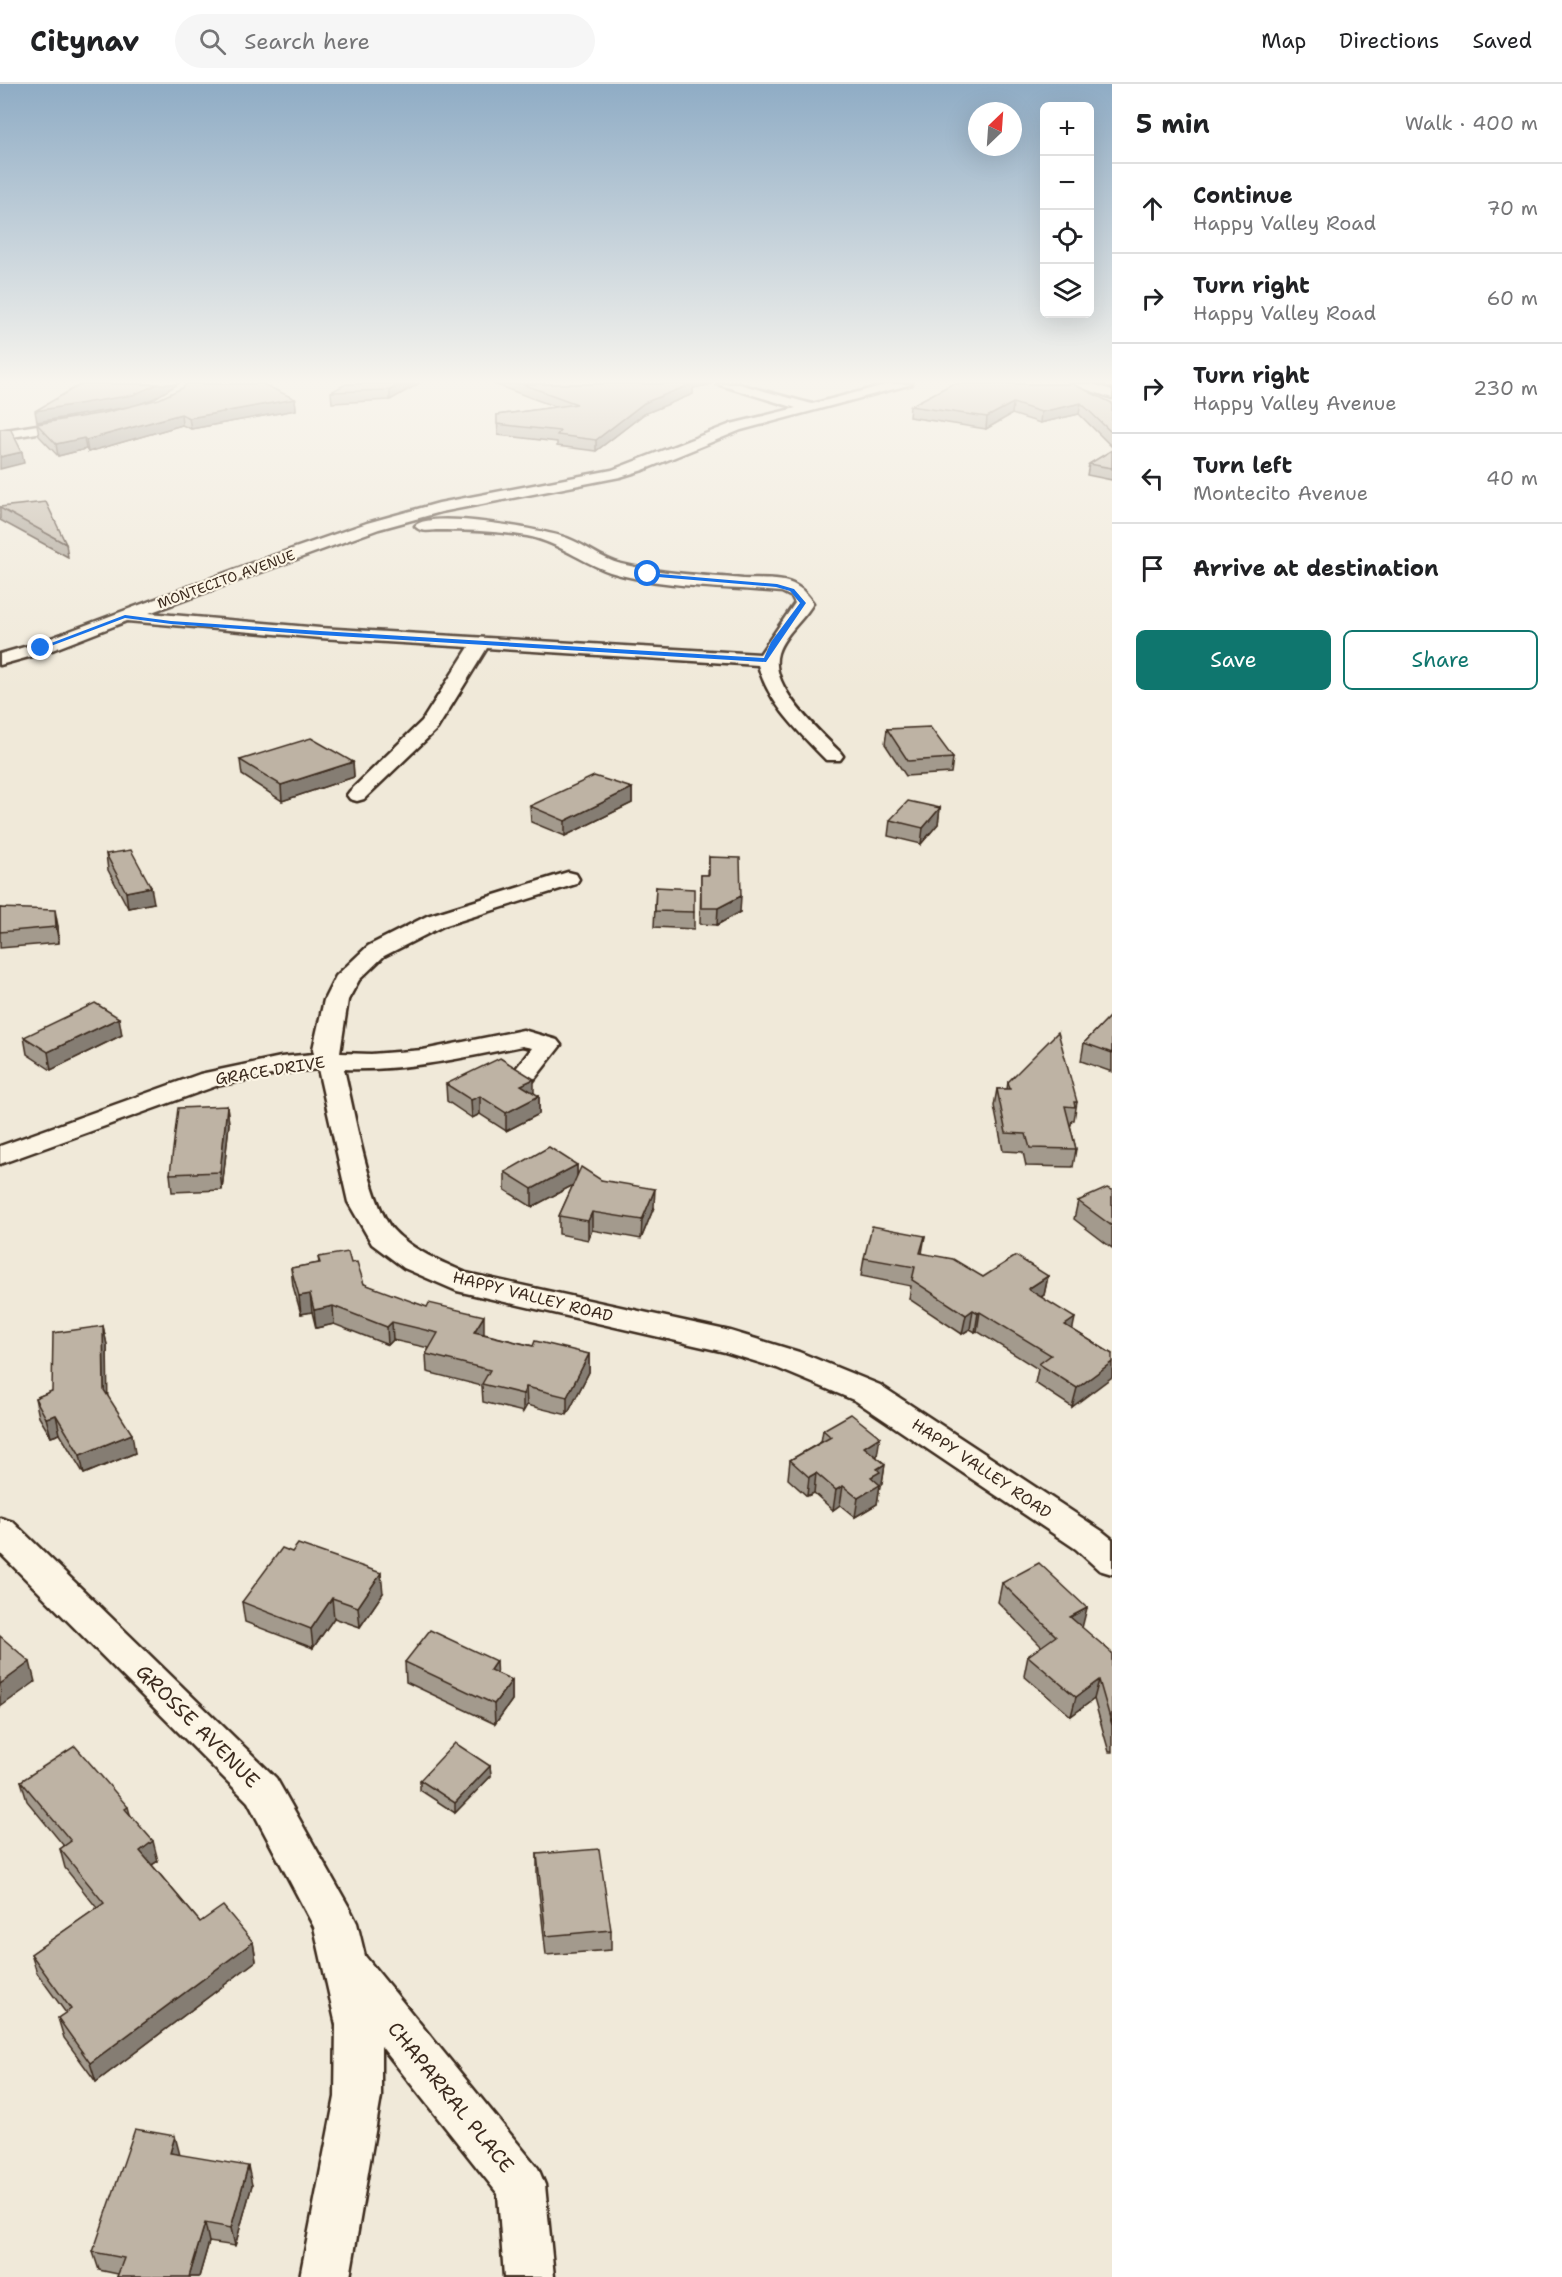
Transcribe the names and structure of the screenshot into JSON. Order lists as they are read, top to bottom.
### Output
{
  "streets": {
    "street": [
      "MONTECITO AVENUE",
      "GRACE DRIVE",
      "HAPPY VALLEY ROAD",
      "GROSSE AVENUE",
      "CHAPARRAL PLACE"
    ]
  },
  "crossings": [
    ["GRACE DRIVE", "HAPPY VALLEY ROAD"],
    ["GROSSE AVENUE", "CHAPARRAL PLACE"]
  ],
  "north": "top right",
  "page": {
    "header": "Citynav",
    "search": "Search here",
    "nav": ["Map", "Directions", "Saved"],
    "heading": ["5 min", "Walk · 400 m"],
    "map_buttons": ["+", "−"],
    "list": [
      ["Continue", "Happy Valley Road", "70 m"],
      ["Turn right", "Happy Valley Road", "60 m"],
      ["Turn right", "Happy Valley Avenue", "230 m"],
      ["Turn left", "Montecito Avenue", "40 m"],
      "Arrive at destination"
    ],
    "buttons": ["Save", "Share"]
  }
}
